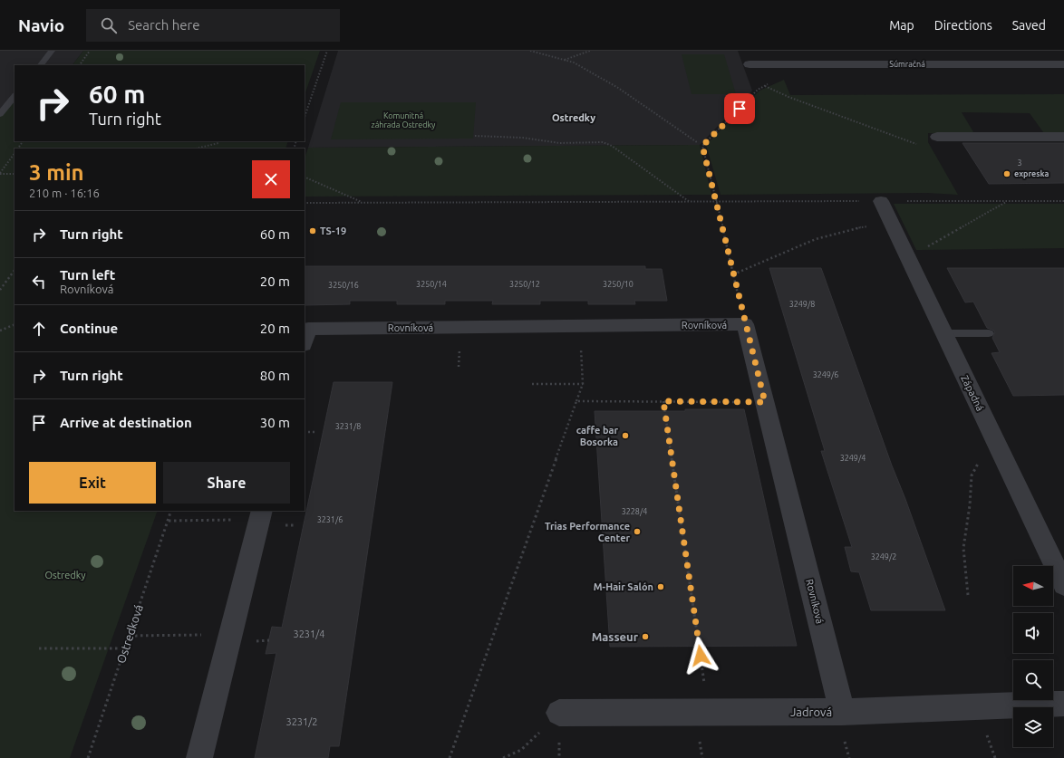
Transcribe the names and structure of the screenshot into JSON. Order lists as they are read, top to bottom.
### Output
{
  "streets": {
    "street": [
      "Súmračná",
      "Rovníková",
      "Západná",
      "Jadrová"
    ],
    "path": ["Ostredková"]
  },
  "crossings": [
    ["Rovníková", "Jadrová"]
  ],
  "districts": ["Ostredky"],
  "parks": ["Komunitná záhrada Ostredky", "Ostredky"],
  "places": [
    "expreska",
    "TS-19",
    "caffe bar Bosorka",
    "Trias Performance Center",
    "M-Hair Salón",
    "Masseur"
  ],
  "house_numbers": [
    "3",
    "3250/14",
    "3250/12",
    "3250/10",
    "3250/16",
    "3249/8",
    "3249/6",
    "3231/8",
    "3249/4",
    "3228/4",
    "3231/6",
    "3249/2",
    "3231/4",
    "3231/2"
  ],
  "north": "left",
  "page": {
    "header": "Navio",
    "search": "Search here",
    "nav": ["Map", "Directions", "Saved"],
    "turn": ["60 m", "Turn right"],
    "heading": ["3 min", "210 m · 16:16"],
    "list": [
      {
        "name": "Turn right",
        "value": "60 m"
      },
      {
        "name": "Turn left",
        "note": "Rovníková",
        "value": "20 m"
      },
      {
        "name": "Continue",
        "value": "20 m"
      },
      {
        "name": "Turn right",
        "value": "80 m"
      },
      {
        "name": "Arrive at destination",
        "value": "30 m"
      }
    ],
    "buttons": ["Exit", "Share"]
  }
}
